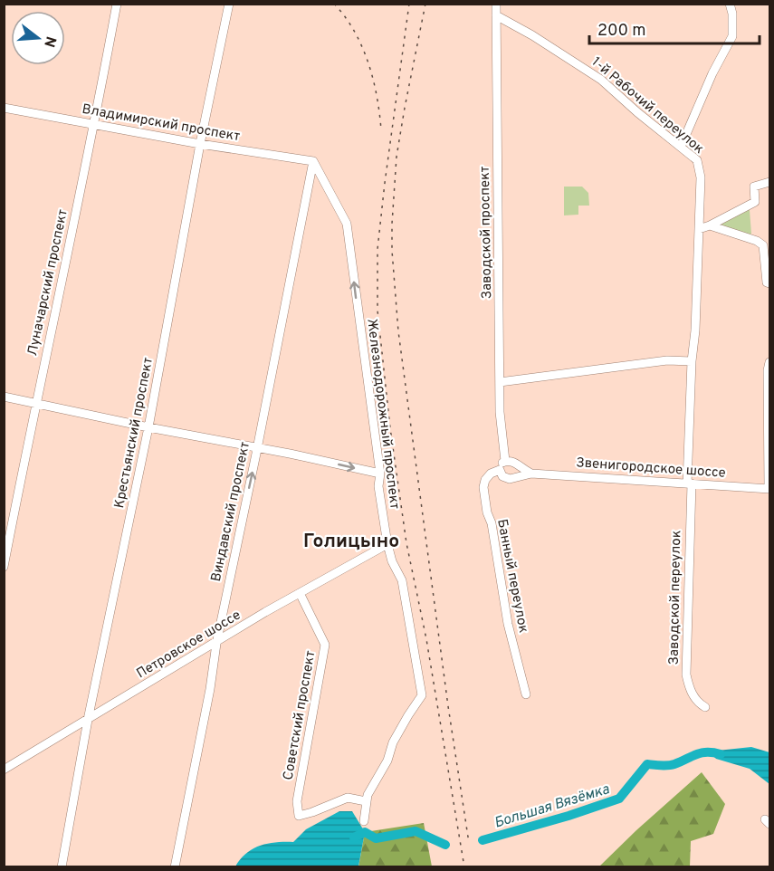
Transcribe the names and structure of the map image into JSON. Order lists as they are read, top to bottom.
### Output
{
  "streets": {
    "street": [
      "1-й Рабочий переулок",
      "Владимирский проспект",
      "Заводской проспект",
      "Луначарский проспект",
      "Железнодорожный проспект",
      "Крестьянский проспект",
      "Звенигородское шоссе",
      "Виндавский проспект",
      "Банный переулок",
      "Заводской переулок",
      "Петровское шоссе",
      "Советский проспект"
    ]
  },
  "crossings": [
    ["1-й Рабочий переулок", "Заводской проспект"],
    ["1-й Рабочий переулок", "Звенигородское шоссе"],
    ["1-й Рабочий переулок", "Заводской переулок"],
    ["Владимирский проспект", "Луначарский проспект"],
    ["Владимирский проспект", "Железнодорожный проспект"],
    ["Владимирский проспект", "Крестьянский проспект"],
    ["Владимирский проспект", "Виндавский проспект"],
    ["Заводской проспект", "Банный переулок"],
    ["Железнодорожный проспект", "Виндавский проспект"],
    ["Железнодорожный проспект", "Петровское шоссе"],
    ["Железнодорожный проспект", "Советский проспект"],
    ["Крестьянский проспект", "Петровское шоссе"],
    ["Звенигородское шоссе", "Заводской переулок"],
    ["Виндавский проспект", "Петровское шоссе"],
    ["Петровское шоссе", "Советский проспект"]
  ],
  "one_way": ["Железнодорожный проспект"],
  "districts": ["Голицыно"],
  "water": ["Большая Вязёмка"],
  "scale_bar": "200 m",
  "north": "right"
}
